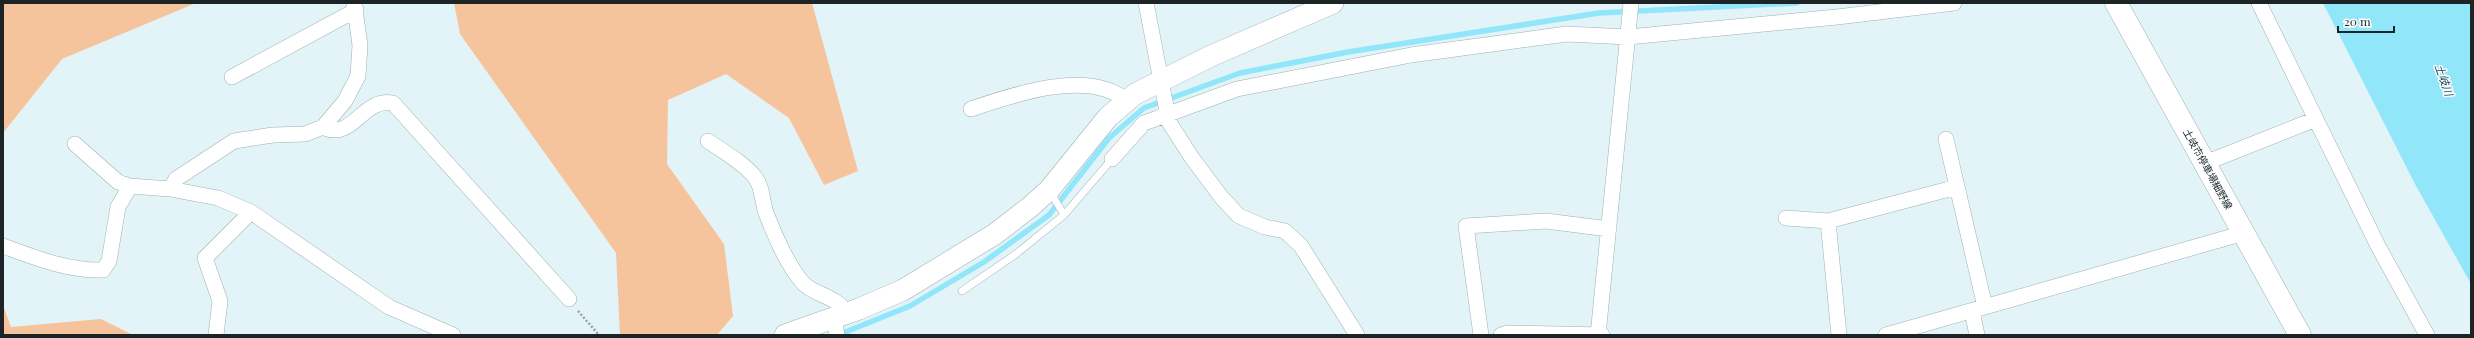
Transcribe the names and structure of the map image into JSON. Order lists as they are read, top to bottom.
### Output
{
  "streets": {
    "main road": ["土岐市停車場細野線"]
  },
  "water": ["土岐川"],
  "scale_bar": "20 m"
}
